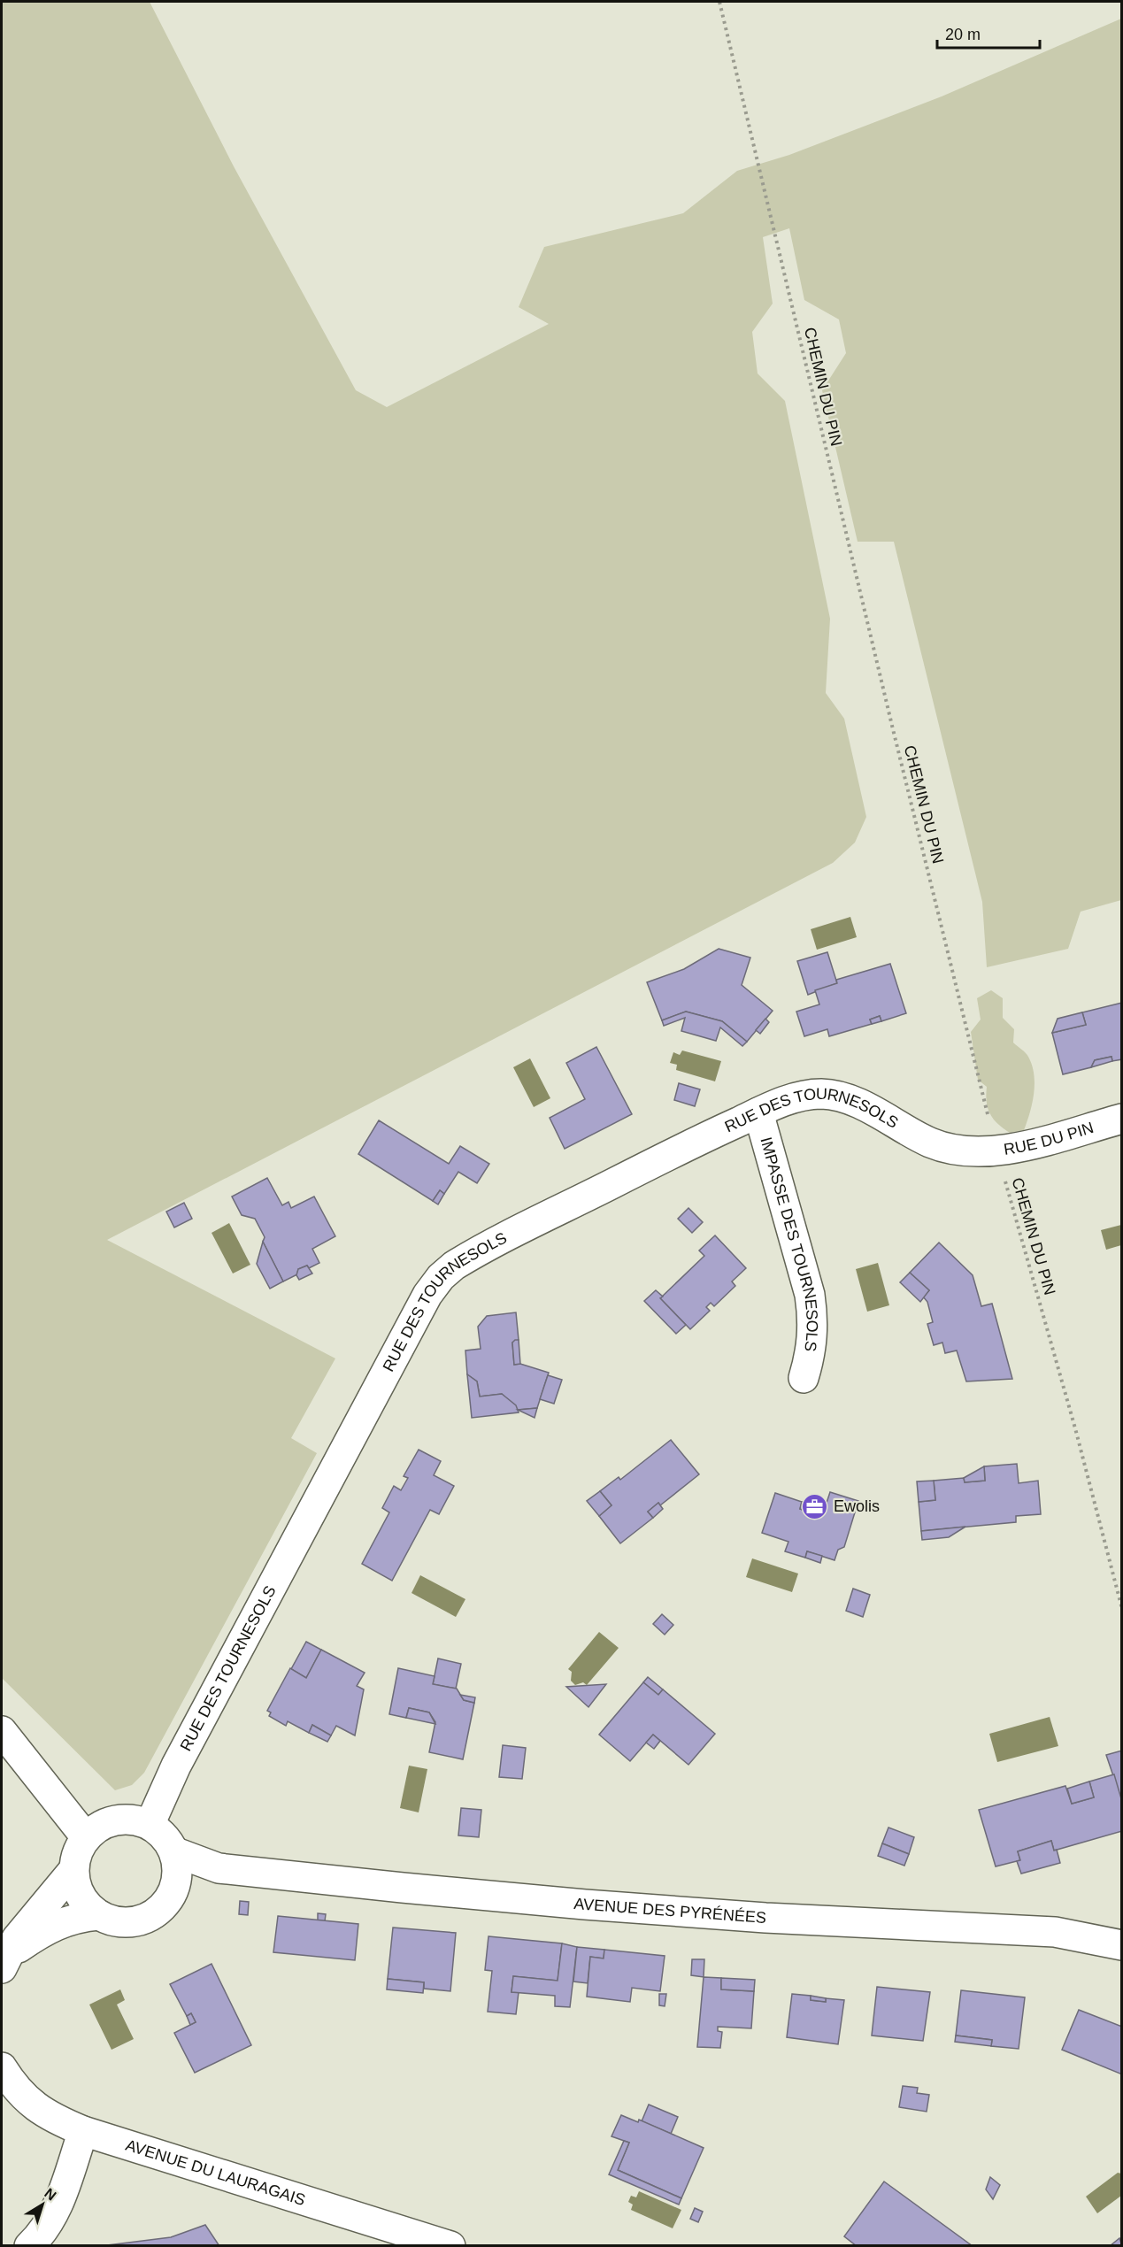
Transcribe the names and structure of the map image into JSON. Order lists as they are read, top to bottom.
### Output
{
  "streets": {
    "street": [
      "RUE DES TOURNESOLS",
      "RUE DU PIN",
      "IMPASSE DES TOURNESOLS",
      "AVENUE DES PYRÉNÉES",
      "AVENUE DU LAURAGAIS"
    ],
    "path": ["CHEMIN DU PIN"]
  },
  "crossings": [
    ["CHEMIN DU PIN", "RUE DES TOURNESOLS"],
    ["CHEMIN DU PIN", "RUE DU PIN"],
    ["RUE DES TOURNESOLS", "RUE DU PIN"],
    ["RUE DES TOURNESOLS", "IMPASSE DES TOURNESOLS"],
    ["RUE DES TOURNESOLS", "AVENUE DES PYRÉNÉES"]
  ],
  "places": {
    "office": ["Ewolis"]
  },
  "scale_bar": "20 m",
  "north": "top right"
}
